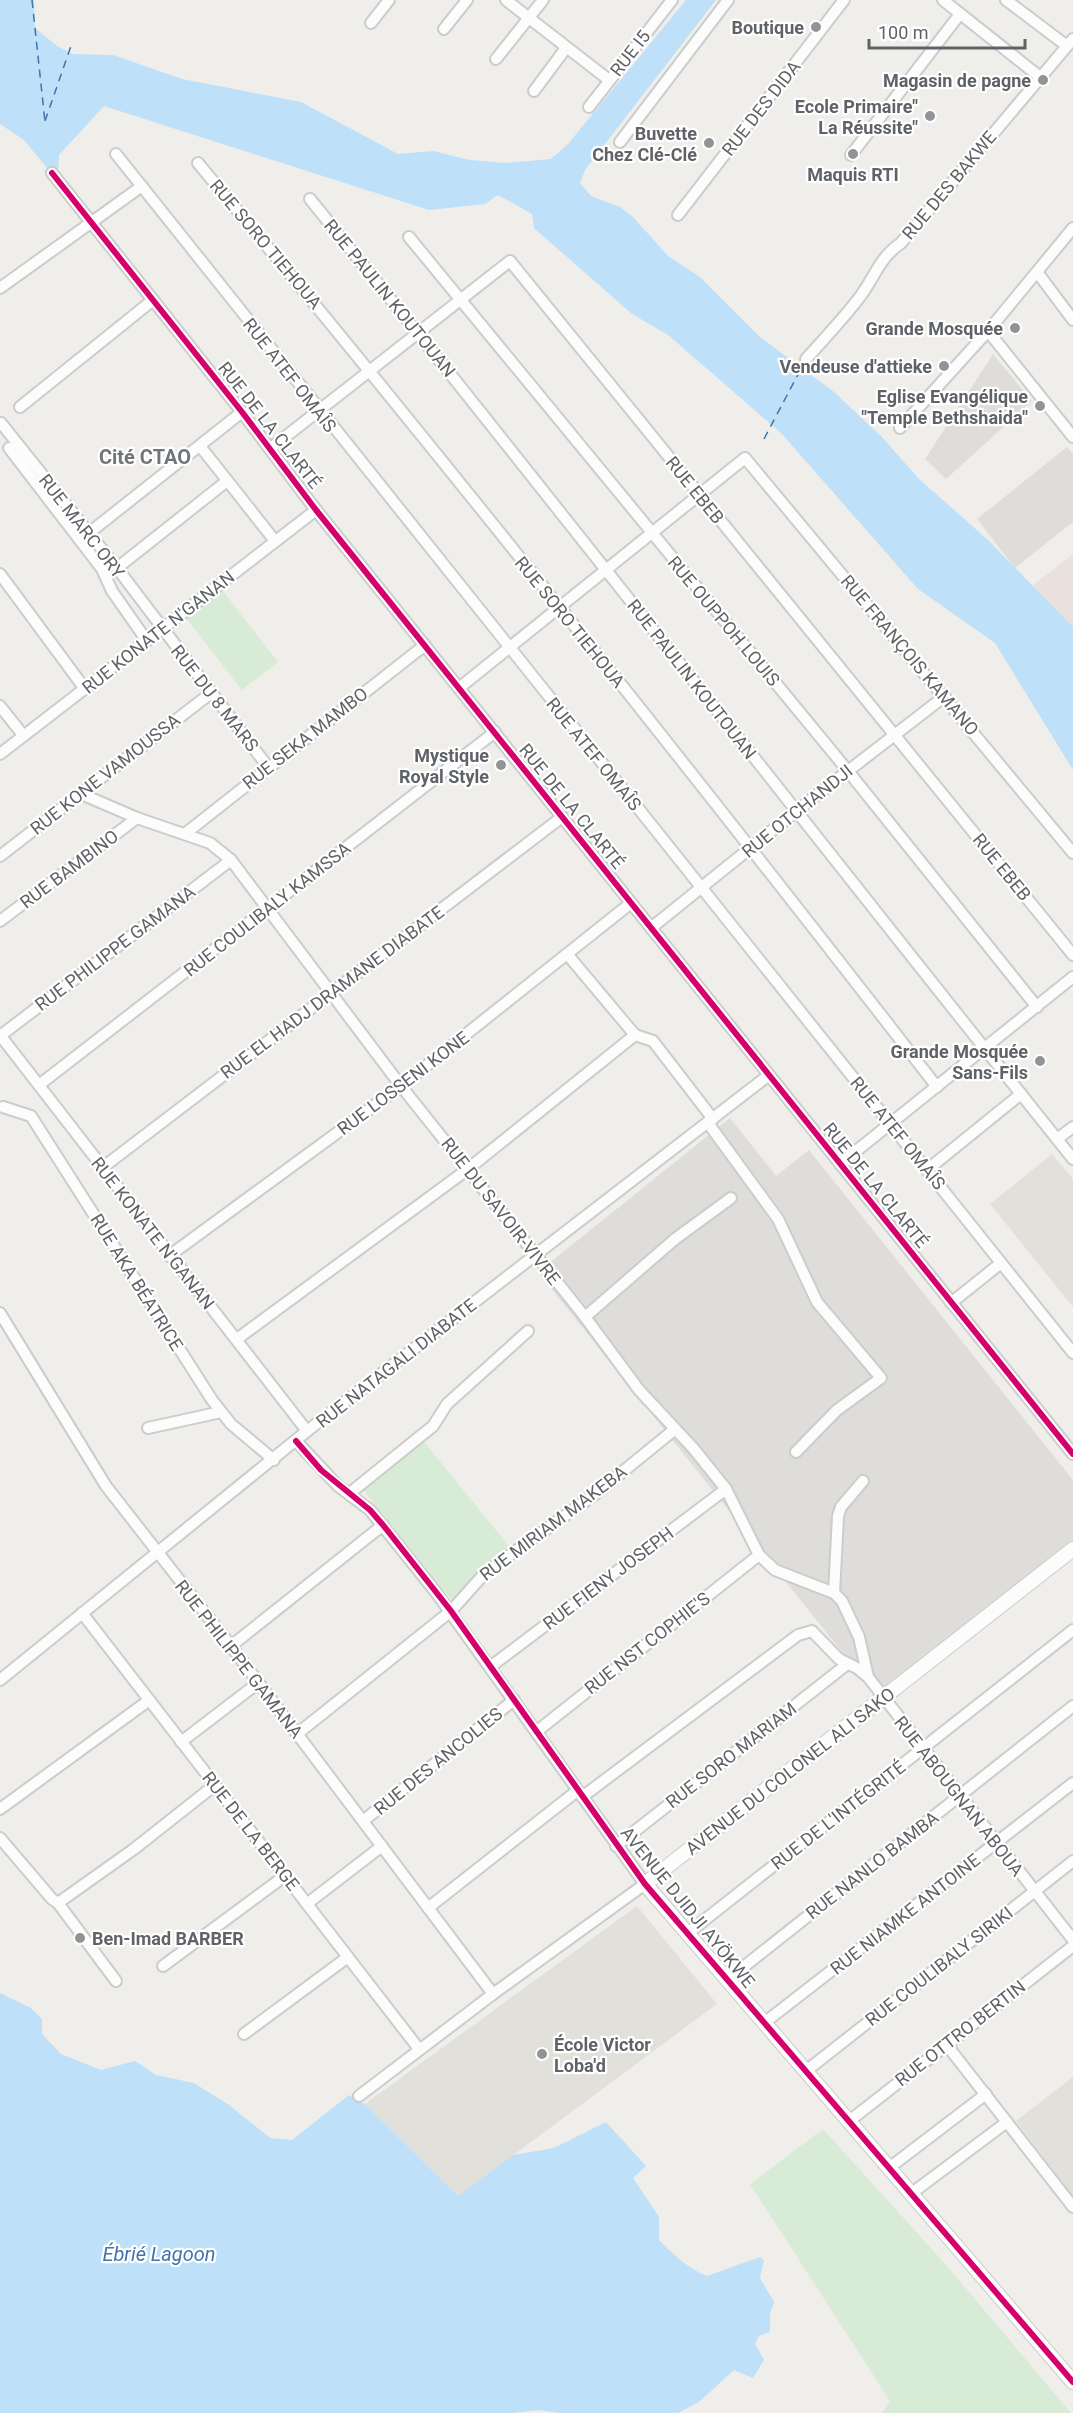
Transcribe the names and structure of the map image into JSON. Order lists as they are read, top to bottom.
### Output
{
  "streets": {
    "street": [
      "RUE I5",
      "RUE DES DIDA",
      "RUE DES BAKWE",
      "RUE SORO TIEHOUA",
      "RUE PAULIN KOUTOUAN",
      "RUE ATEF OMAÎS",
      "RUE DE LA CLARTÉ",
      "RUE EBEB",
      "RUE MARC ORY",
      "RUE OUPPOH LOUIS",
      "RUE KONATE N'GANAN",
      "RUE FRANÇOIS KAMANO",
      "RUE DU 8 MARS",
      "RUE SEKA MAMBO",
      "RUE KONE VAMOUSSA",
      "RUE OTCHANDJI",
      "RUE BAMBINO",
      "RUE COULIBALY KAMSSA",
      "RUE PHILIPPE GAMANA",
      "RUE EL HADJ DRAMANE DIABATE",
      "RUE LOSSENI KONE",
      "RUE DU SAVOIR-VIVRE",
      "RUE AKA BÉATRICE",
      "RUE NATAGALI DIABATE",
      "RUE MIRIAM MAKEBA",
      "RUE FIENY JOSEPH",
      "RUE NST COPHIE'S",
      "RUE SORO MARIAM",
      "RUE DES ANCOLIES",
      "AVENUE DU COLONEL ALI SAKO",
      "RUE ABOUGNAN ABOUA",
      "RUE DE L'INTÉGRITÉ",
      "RUE DE LA BERGE",
      "RUE NANLO BAMBA",
      "AVENUE DJIDJI AYÖKWE",
      "RUE NIAMKE ANTOINE",
      "RUE COULIBALY SIRIKI",
      "RUE OTTRO BERTIN"
    ]
  },
  "crossings": [
    ["RUE SORO TIEHOUA", "RUE EBEB"],
    ["RUE SORO TIEHOUA", "RUE OTCHANDJI"],
    ["RUE PAULIN KOUTOUAN", "RUE EBEB"],
    ["RUE PAULIN KOUTOUAN", "RUE OTCHANDJI"],
    ["RUE ATEF OMAÎS", "RUE EBEB"],
    ["RUE ATEF OMAÎS", "RUE OTCHANDJI"],
    ["RUE DE LA CLARTÉ", "RUE EBEB"],
    ["RUE DE LA CLARTÉ", "RUE KONATE N'GANAN"],
    ["RUE DE LA CLARTÉ", "RUE SEKA MAMBO"],
    ["RUE DE LA CLARTÉ", "RUE OTCHANDJI"],
    ["RUE DE LA CLARTÉ", "RUE COULIBALY KAMSSA"],
    ["RUE DE LA CLARTÉ", "RUE EL HADJ DRAMANE DIABATE"],
    ["RUE DE LA CLARTÉ", "RUE LOSSENI KONE"],
    ["RUE DE LA CLARTÉ", "RUE NATAGALI DIABATE"],
    ["RUE EBEB", "RUE OUPPOH LOUIS"],
    ["RUE EBEB", "RUE FRANÇOIS KAMANO"],
    ["RUE EBEB", "RUE OTCHANDJI"],
    ["RUE MARC ORY", "RUE KONATE N'GANAN"],
    ["RUE MARC ORY", "RUE DU 8 MARS"],
    ["RUE OUPPOH LOUIS", "RUE OTCHANDJI"],
    ["RUE KONATE N'GANAN", "RUE DU 8 MARS"],
    ["RUE KONATE N'GANAN", "RUE COULIBALY KAMSSA"],
    ["RUE KONATE N'GANAN", "RUE PHILIPPE GAMANA"],
    ["RUE KONATE N'GANAN", "RUE EL HADJ DRAMANE DIABATE"],
    ["RUE KONATE N'GANAN", "RUE LOSSENI KONE"],
    ["RUE KONATE N'GANAN", "RUE NATAGALI DIABATE"],
    ["RUE FRANÇOIS KAMANO", "RUE OTCHANDJI"],
    ["RUE DU 8 MARS", "RUE SEKA MAMBO"],
    ["RUE DU 8 MARS", "RUE KONE VAMOUSSA"],
    ["RUE SEKA MAMBO", "RUE DU SAVOIR-VIVRE"],
    ["RUE KONE VAMOUSSA", "RUE DU SAVOIR-VIVRE"],
    ["RUE BAMBINO", "RUE DU SAVOIR-VIVRE"],
    ["RUE COULIBALY KAMSSA", "RUE DU SAVOIR-VIVRE"],
    ["RUE PHILIPPE GAMANA", "RUE DU SAVOIR-VIVRE"],
    ["RUE PHILIPPE GAMANA", "RUE NATAGALI DIABATE"],
    ["RUE PHILIPPE GAMANA", "RUE MIRIAM MAKEBA"],
    ["RUE PHILIPPE GAMANA", "RUE DES ANCOLIES"],
    ["RUE PHILIPPE GAMANA", "AVENUE DU COLONEL ALI SAKO"],
    ["RUE EL HADJ DRAMANE DIABATE", "RUE DU SAVOIR-VIVRE"],
    ["RUE LOSSENI KONE", "RUE DU SAVOIR-VIVRE"],
    ["RUE DU SAVOIR-VIVRE", "RUE NATAGALI DIABATE"],
    ["RUE DU SAVOIR-VIVRE", "RUE MIRIAM MAKEBA"],
    ["RUE DU SAVOIR-VIVRE", "RUE FIENY JOSEPH"],
    ["RUE DU SAVOIR-VIVRE", "RUE NST COPHIE'S"],
    ["RUE AKA BÉATRICE", "RUE NATAGALI DIABATE"],
    ["RUE NATAGALI DIABATE", "RUE DE LA BERGE"],
    ["RUE NATAGALI DIABATE", "AVENUE DJIDJI AYÖKWE"],
    ["RUE MIRIAM MAKEBA", "AVENUE DJIDJI AYÖKWE"],
    ["RUE FIENY JOSEPH", "AVENUE DJIDJI AYÖKWE"],
    ["RUE NST COPHIE'S", "AVENUE DJIDJI AYÖKWE"],
    ["RUE SORO MARIAM", "RUE ABOUGNAN ABOUA"],
    ["RUE SORO MARIAM", "AVENUE DJIDJI AYÖKWE"],
    ["RUE DES ANCOLIES", "AVENUE DJIDJI AYÖKWE"],
    ["AVENUE DU COLONEL ALI SAKO", "RUE ABOUGNAN ABOUA"],
    ["AVENUE DU COLONEL ALI SAKO", "RUE DE LA BERGE"],
    ["AVENUE DU COLONEL ALI SAKO", "AVENUE DJIDJI AYÖKWE"],
    ["RUE ABOUGNAN ABOUA", "RUE DE L'INTÉGRITÉ"],
    ["RUE ABOUGNAN ABOUA", "RUE NANLO BAMBA"],
    ["RUE ABOUGNAN ABOUA", "AVENUE DJIDJI AYÖKWE"],
    ["RUE ABOUGNAN ABOUA", "RUE NIAMKE ANTOINE"],
    ["RUE ABOUGNAN ABOUA", "RUE COULIBALY SIRIKI"],
    ["RUE DE L'INTÉGRITÉ", "AVENUE DJIDJI AYÖKWE"],
    ["RUE NANLO BAMBA", "AVENUE DJIDJI AYÖKWE"],
    ["AVENUE DJIDJI AYÖKWE", "RUE NIAMKE ANTOINE"],
    ["AVENUE DJIDJI AYÖKWE", "RUE COULIBALY SIRIKI"],
    ["AVENUE DJIDJI AYÖKWE", "RUE OTTRO BERTIN"]
  ],
  "districts": ["Cité CTAO"],
  "water": ["Ébrié Lagoon"],
  "places": [
    "Boutique",
    "Magasin de pagne",
    "Ecole Primaire\" La Réussite\"",
    "Buvette Chez Clé-Clé",
    "Maquis RTI",
    "Grande Mosquée",
    "Vendeuse d'attieke",
    "Eglise Evangélique \"Temple Bethshaida\"",
    "Mystique Royal Style",
    "Grande Mosquée Sans-Fils",
    "Ben-Imad BARBER",
    "École Victor Loba'd"
  ],
  "scale_bar": "100 m"
}
